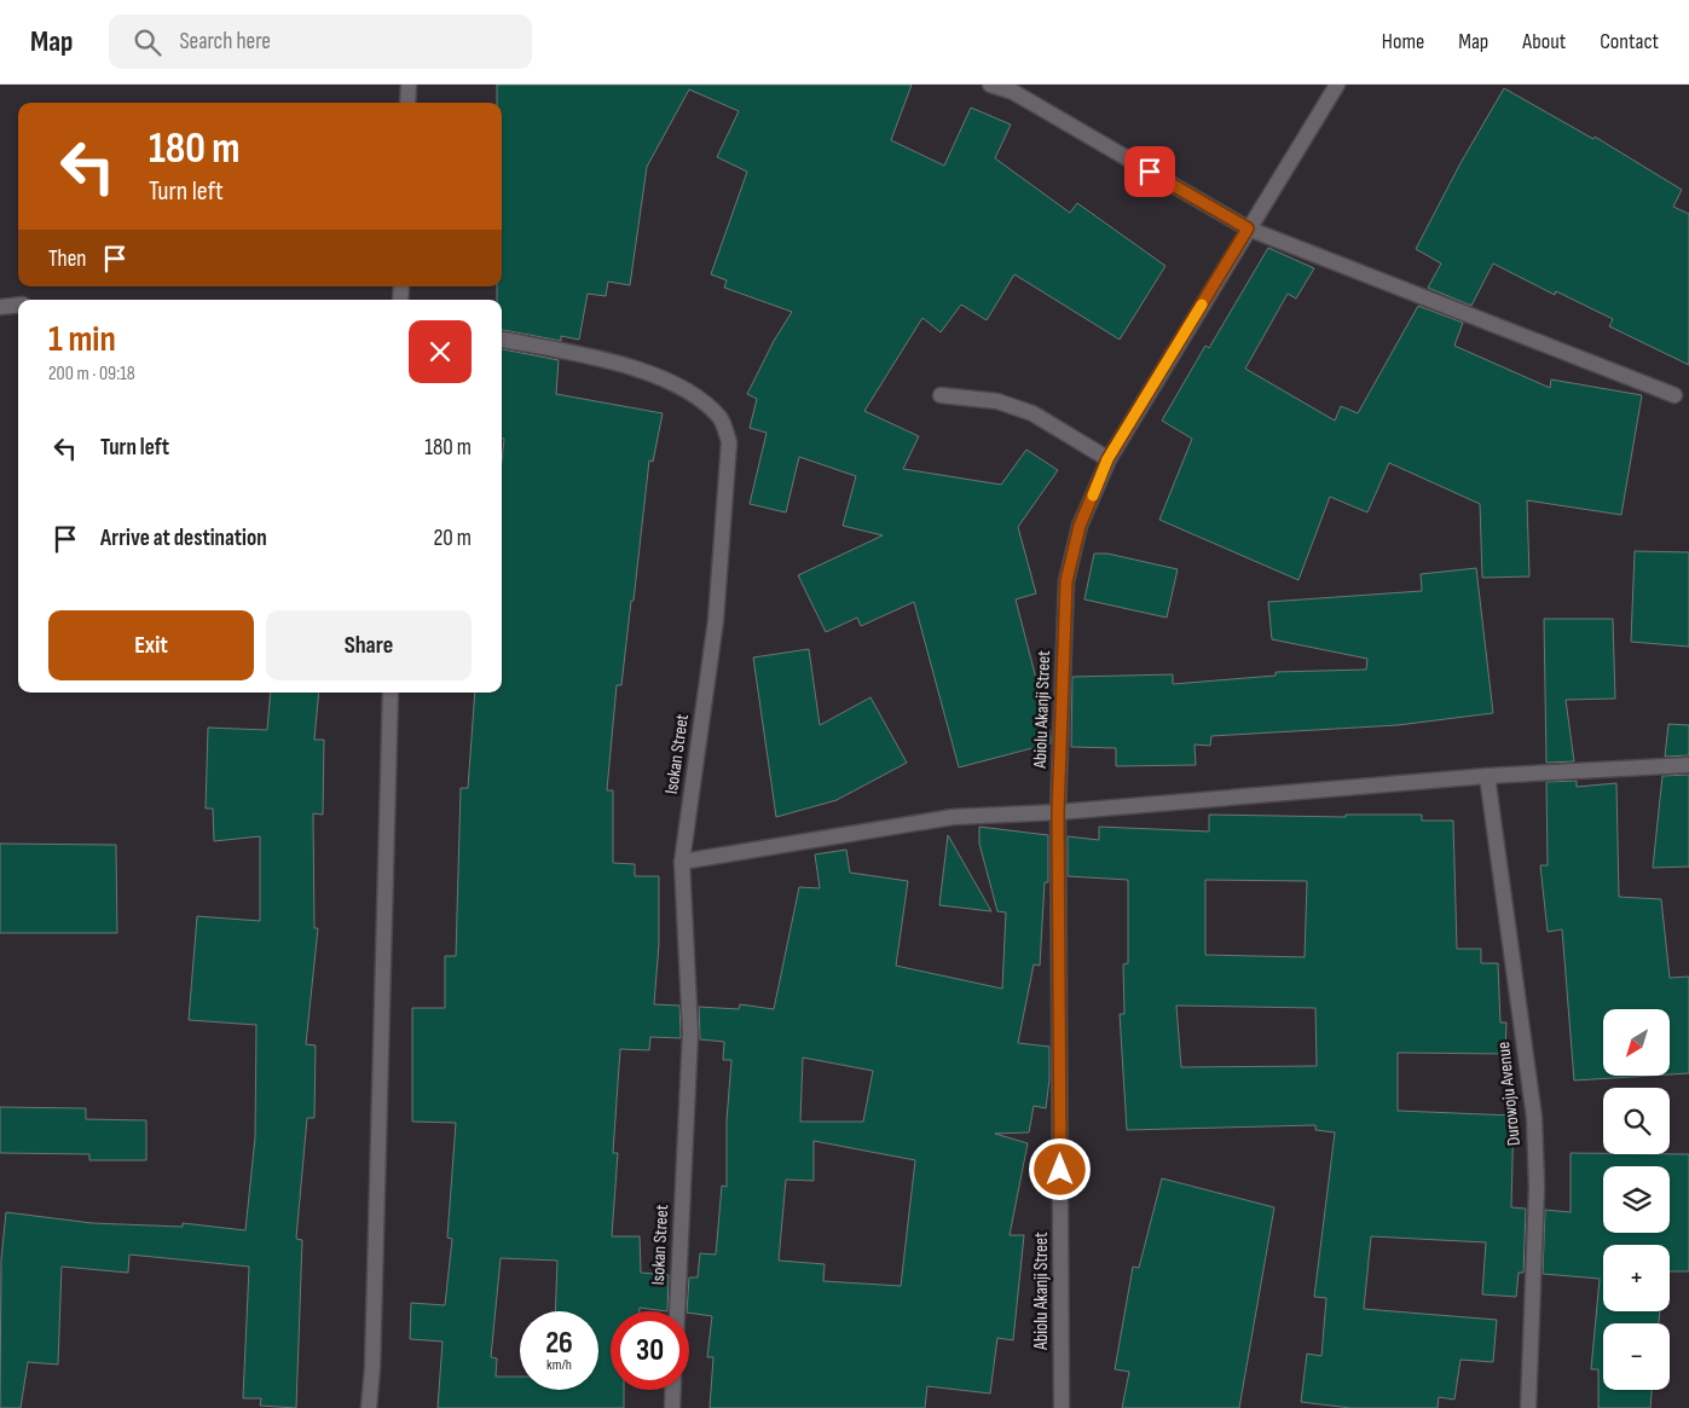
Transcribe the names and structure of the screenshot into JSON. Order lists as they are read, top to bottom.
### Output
{
  "streets": {
    "street": ["Abiolu Akanji Street", "Isokan Street", "Durowoju Avenue"]
  },
  "north": "bottom left",
  "page": {
    "header": "Map",
    "search": "Search here",
    "nav": [
      "Home",
      "Map",
      "About",
      "Contact"
    ],
    "turn": ["180 m", "Turn left"],
    "then": "Then",
    "heading": ["1 min", "200 m · 09:18"],
    "list": [
      {
        "name": "Turn left",
        "value": "180 m"
      },
      {
        "name": "Arrive at destination",
        "value": "20 m"
      }
    ],
    "buttons": ["Exit", "Share"],
    "map_buttons": ["+", "−"],
    "speed": "26 km/h",
    "limit": "30"
  }
}
